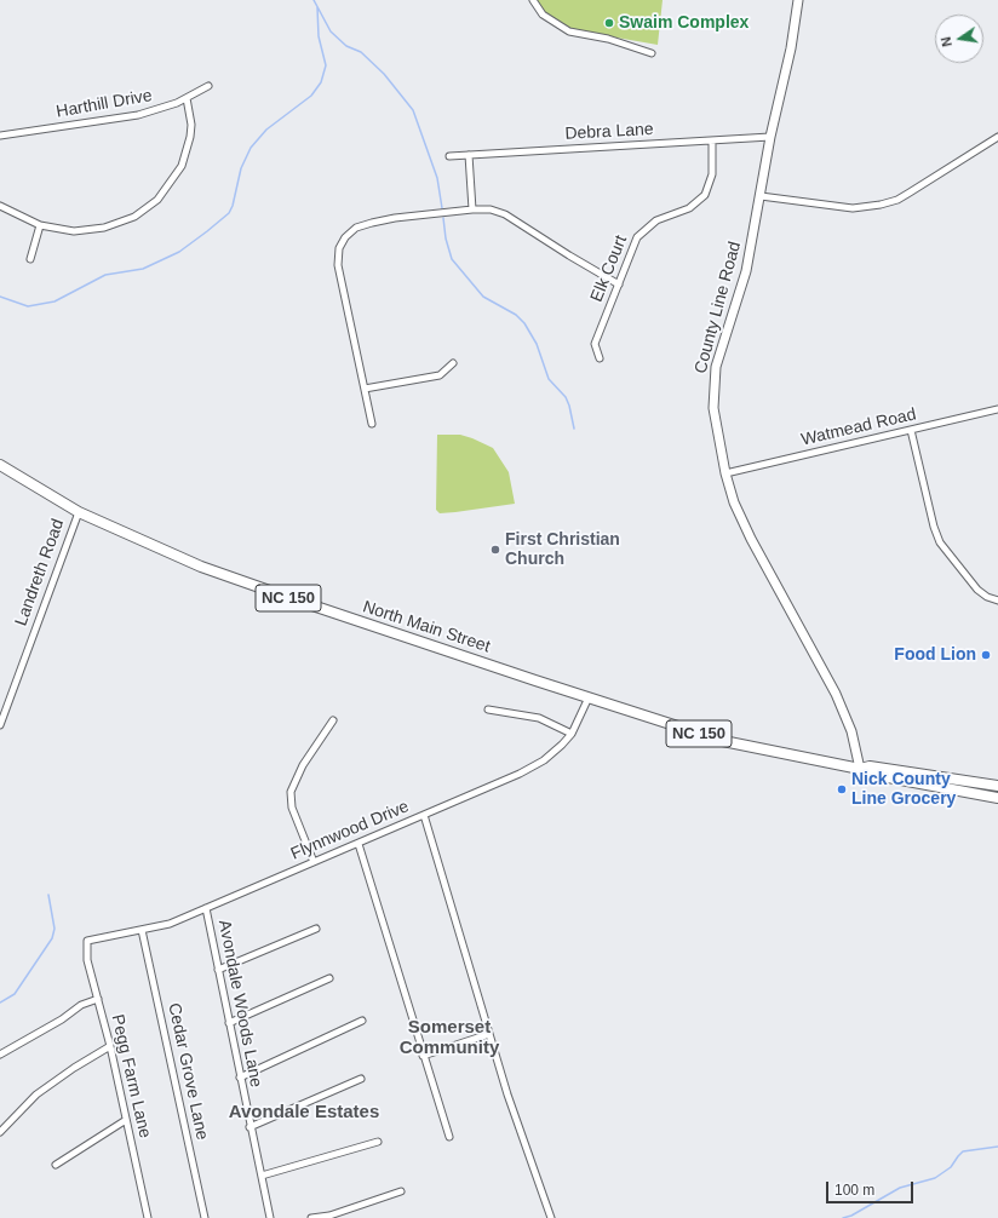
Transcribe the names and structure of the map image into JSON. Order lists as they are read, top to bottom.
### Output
{
  "streets": {
    "main road": ["NC 150", "North Main Street"],
    "street": [
      "Harthill Drive",
      "Debra Lane",
      "Elk Court",
      "County Line Road",
      "Watmead Road",
      "Landreth Road",
      "Flynnwood Drive",
      "Avondale Woods Lane",
      "Cedar Grove Lane",
      "Pegg Farm Lane"
    ]
  },
  "crossings": [
    ["Debra Lane", "Elk Court"],
    ["Debra Lane", "County Line Road"],
    ["County Line Road", "Watmead Road"],
    ["County Line Road", "North Main Street"],
    ["Landreth Road", "North Main Street"],
    ["North Main Street", "Flynnwood Drive"],
    ["Flynnwood Drive", "Avondale Woods Lane"],
    ["Flynnwood Drive", "Cedar Grove Lane"],
    ["Flynnwood Drive", "Pegg Farm Lane"]
  ],
  "districts": ["Somerset Community", "Avondale Estates"],
  "places": [
    "Swaim Complex",
    "First Christian Church",
    "Food Lion",
    "Nick County Line Grocery"
  ],
  "scale_bar": "100 m",
  "north": "left"
}
